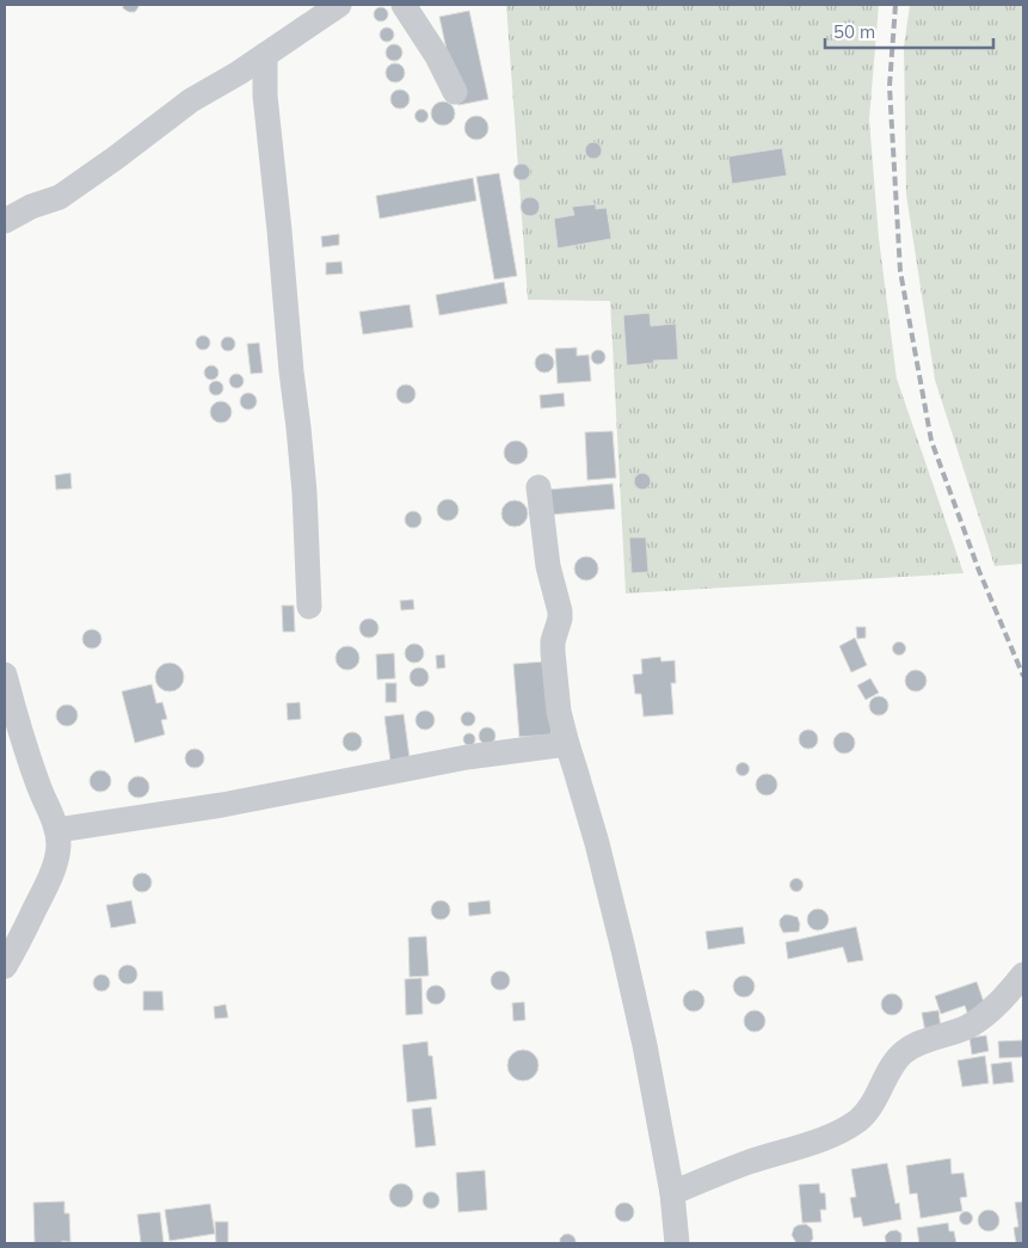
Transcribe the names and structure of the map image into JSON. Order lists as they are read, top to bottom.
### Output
{
  "scale_bar": "50 m"
}
